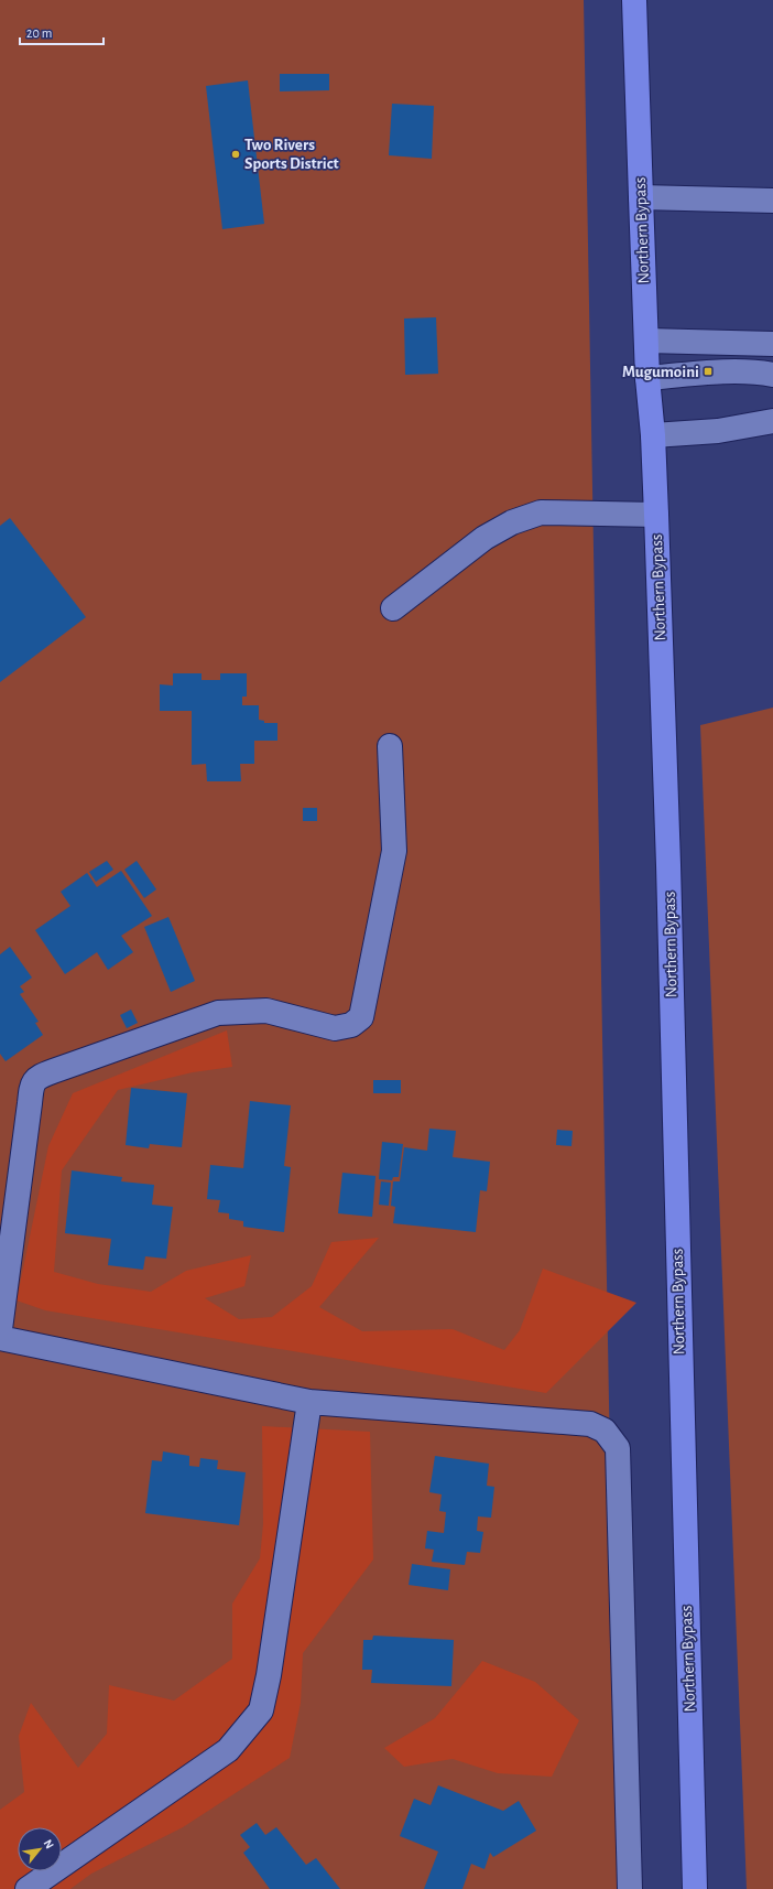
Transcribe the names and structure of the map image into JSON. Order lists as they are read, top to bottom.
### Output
{
  "streets": {
    "main road": ["Northern Bypass"]
  },
  "places": {
    "other": ["Two Rivers Sports District"],
    "transit": ["Mugumoini"]
  },
  "scale_bar": "20 m",
  "north": "top right"
}
